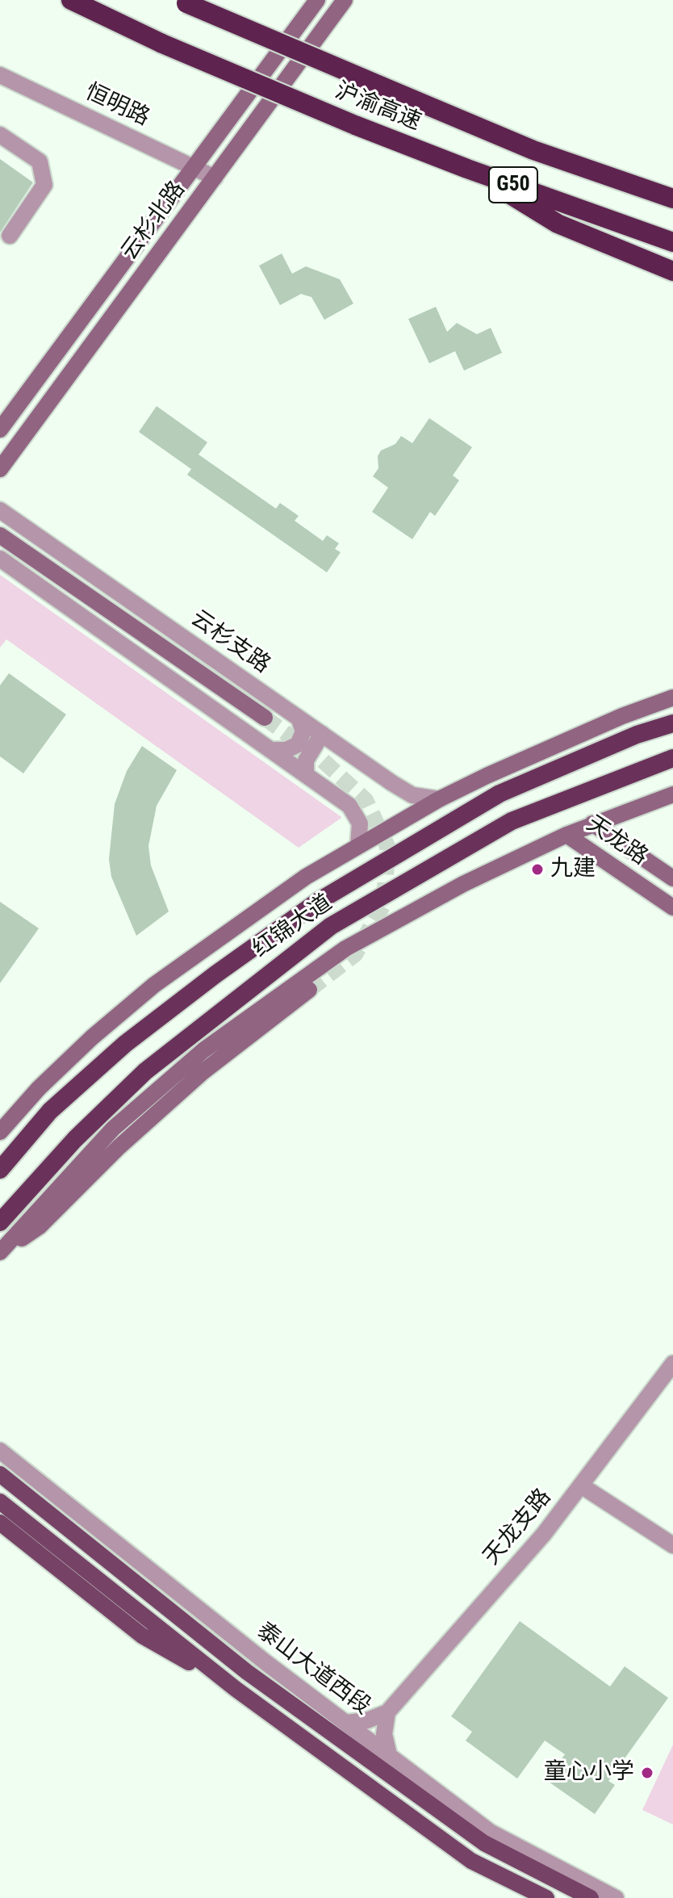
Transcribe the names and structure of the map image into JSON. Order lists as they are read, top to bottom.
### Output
{
  "streets": {
    "highway": ["沪渝高速", "G50", "红锦大道"],
    "main road": ["云杉北路", "天龙路", "泰山大道西段"],
    "street": ["恒明路", "云杉支路", "天龙支路"]
  },
  "crossings": [
    ["恒明路", "云杉北路"],
    ["云杉支路", "红锦大道"]
  ],
  "places": ["九建", "童心小学"]
}
